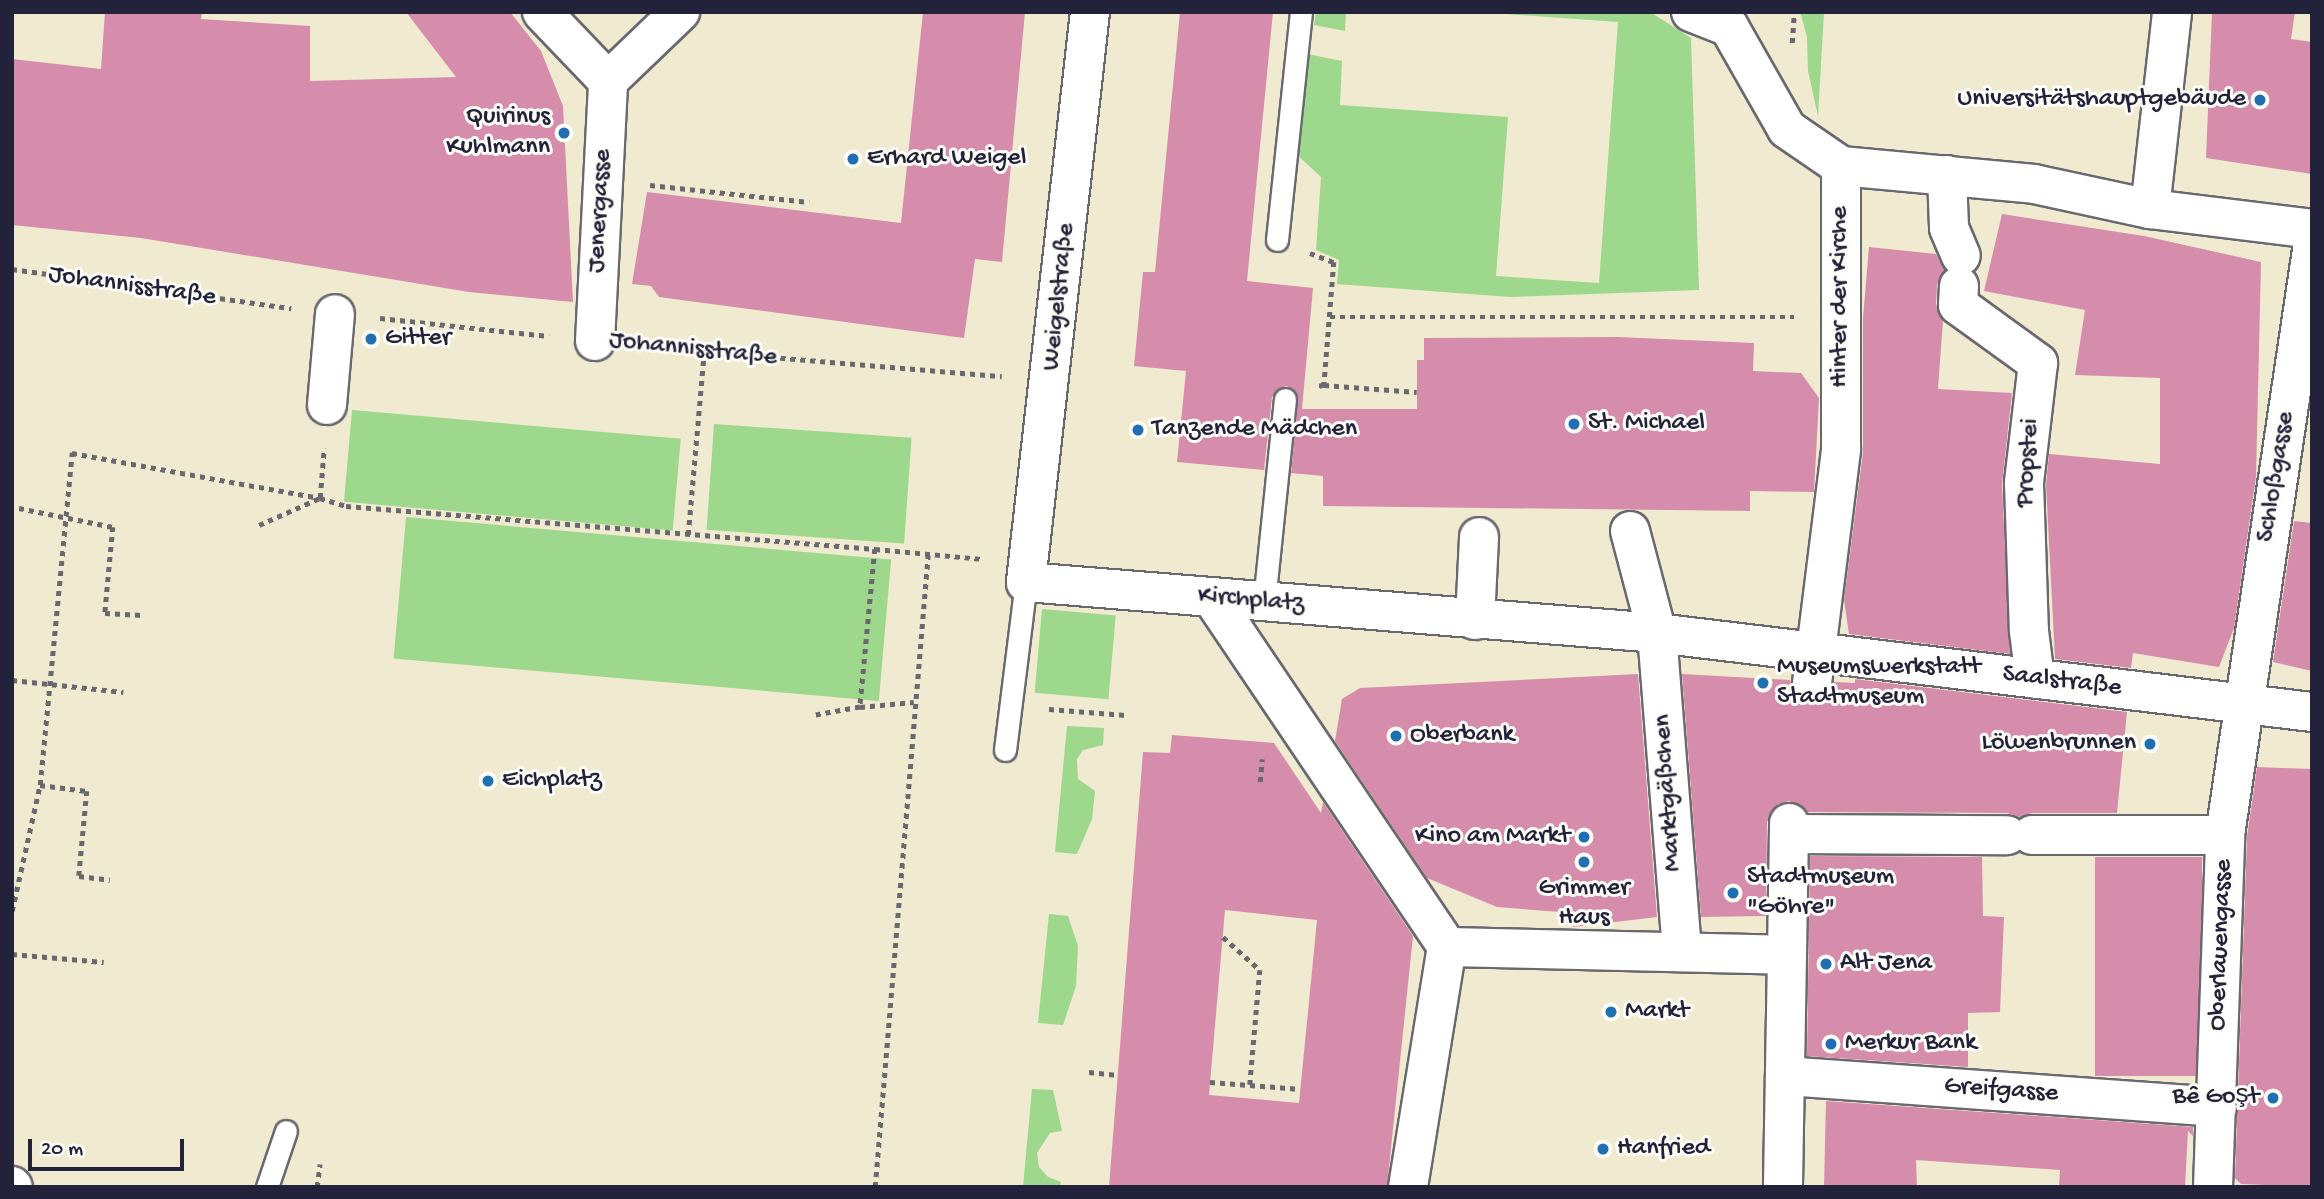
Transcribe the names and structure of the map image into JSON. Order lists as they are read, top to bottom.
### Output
{
  "streets": {
    "street": [
      "Jenergasse",
      "Weigelstraße",
      "Hinter der Kirche",
      "Propstei",
      "Schloßgasse",
      "Kirchplatz",
      "Saalstraße",
      "Marktgäßchen",
      "Oberlauengasse",
      "Greifgasse"
    ],
    "path": ["Johannisstraße"]
  },
  "crossings": [
    ["Jenergasse", "Johannisstraße"],
    ["Johannisstraße", "Weigelstraße"],
    ["Weigelstraße", "Kirchplatz"],
    ["Hinter der Kirche", "Kirchplatz"],
    ["Hinter der Kirche", "Saalstraße"],
    ["Propstei", "Saalstraße"],
    ["Schloßgasse", "Saalstraße"],
    ["Schloßgasse", "Oberlauengasse"],
    ["Kirchplatz", "Saalstraße"],
    ["Kirchplatz", "Marktgäßchen"],
    ["Saalstraße", "Oberlauengasse"],
    ["Oberlauengasse", "Greifgasse"]
  ],
  "places": [
    "Universitätshauptgebäude",
    "Quirinus Kuhlmann",
    "Erhard Weigel",
    "Gitter",
    "St. Michael",
    "Tanzende Mädchen",
    "Museumswerkstatt Stadtmuseum",
    "Oberbank",
    "Löwenbrunnen",
    "Eichplatz",
    "Kino am Markt",
    "Grimmer Haus",
    "Stadtmuseum \"Göhre\"",
    "Alt Jena",
    "Markt",
    "Merkur Bank",
    "Bê Goşt",
    "Hanfried"
  ],
  "scale_bar": "20 m"
}
